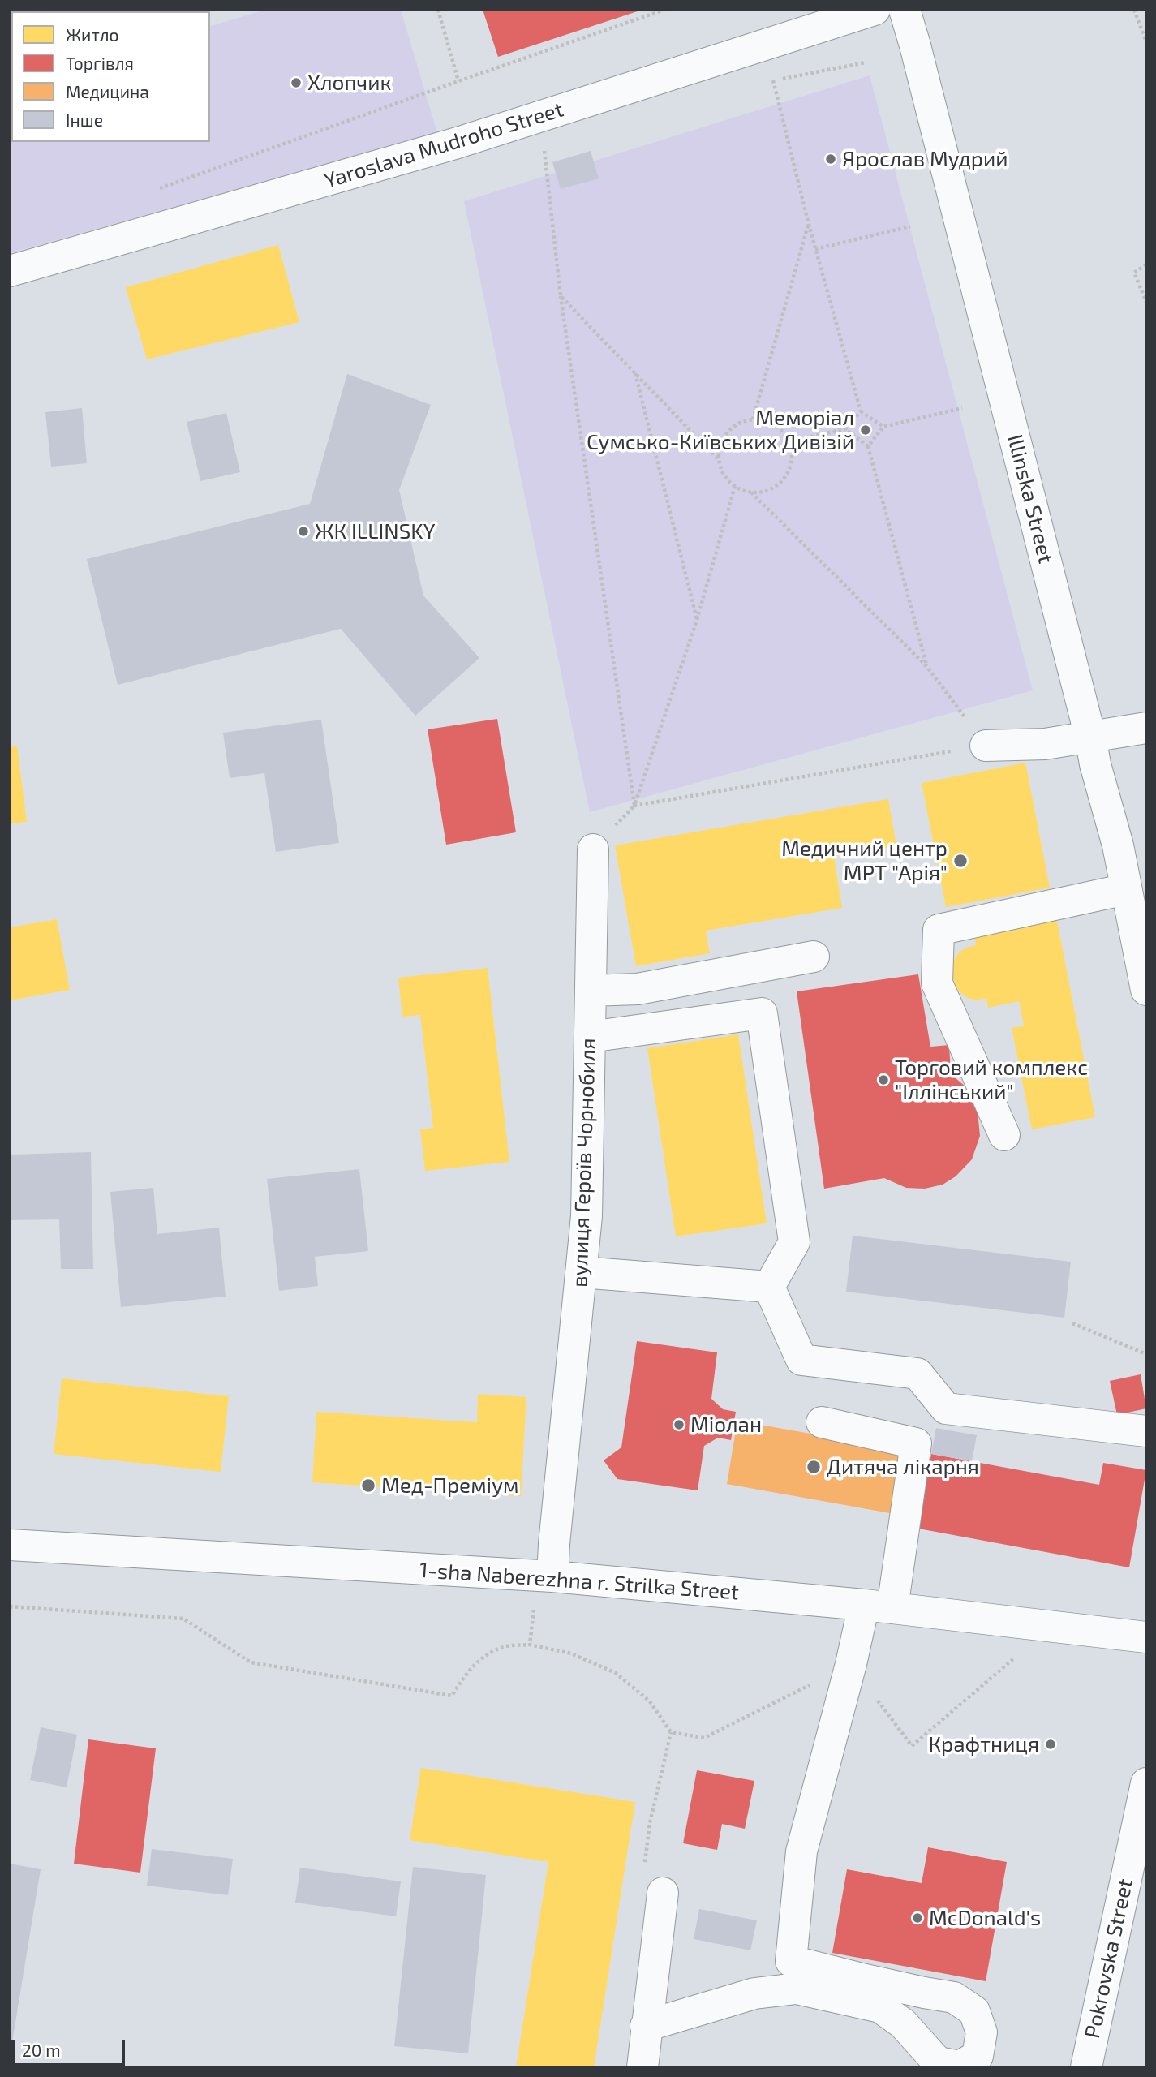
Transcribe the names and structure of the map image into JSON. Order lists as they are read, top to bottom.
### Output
{
  "streets": {
    "street": [
      "Yaroslava Mudroho Street",
      "Illinska Street",
      "вулиця Героїв Чорнобиля",
      "1-sha Naberezhna r. Strilka Street",
      "Pokrovska Street"
    ]
  },
  "crossings": [
    ["вулиця Героїв Чорнобиля", "1-sha Naberezhna r. Strilka Street"]
  ],
  "places": [
    "Хлопчик",
    "Ярослав Мудрий",
    "Меморіал Сумсько-Київських Дивізій",
    "ЖК ILLINSKY",
    "Медичний центр МРТ \"Арія\"",
    "Торговий комплекс \"Іллінський\"",
    "Міолан",
    "Дитяча лікарня",
    "Мед-Преміум",
    "Крафтниця",
    "McDonald's"
  ],
  "legend": [
    "Житло",
    "Торгівля",
    "Медицина",
    "Інше"
  ],
  "scale_bar": "20 m"
}
